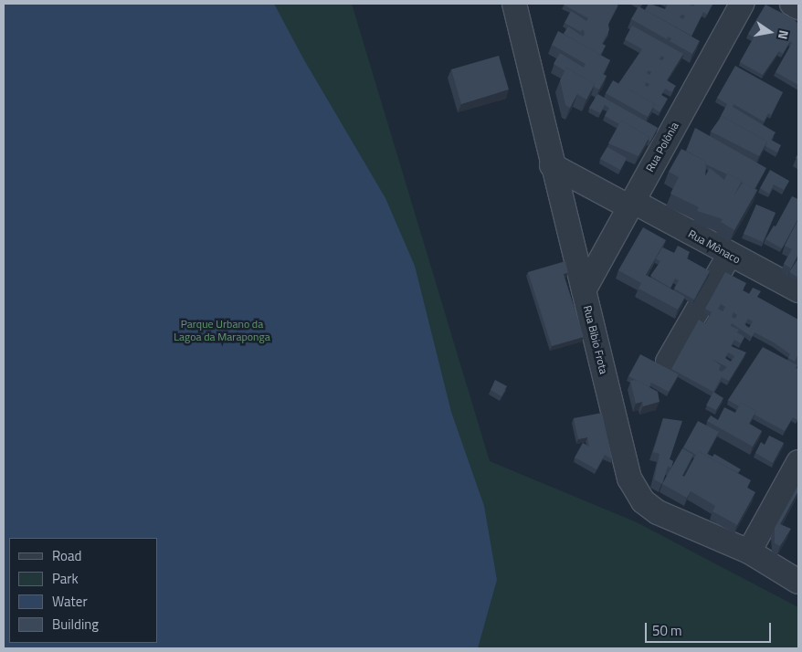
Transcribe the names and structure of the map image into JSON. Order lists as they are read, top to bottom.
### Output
{
  "streets": {
    "street": ["Rua Polônia", "Rua Mônaco", "Rua Bibio Frota"]
  },
  "crossings": [
    ["Rua Polônia", "Rua Mônaco"],
    ["Rua Polônia", "Rua Bibio Frota"],
    ["Rua Mônaco", "Rua Bibio Frota"]
  ],
  "parks": ["Parque Urbano da Lagoa da Maraponga"],
  "legend": [
    "Road",
    "Park",
    "Water",
    "Building"
  ],
  "scale_bar": "50 m",
  "north": "right"
}
